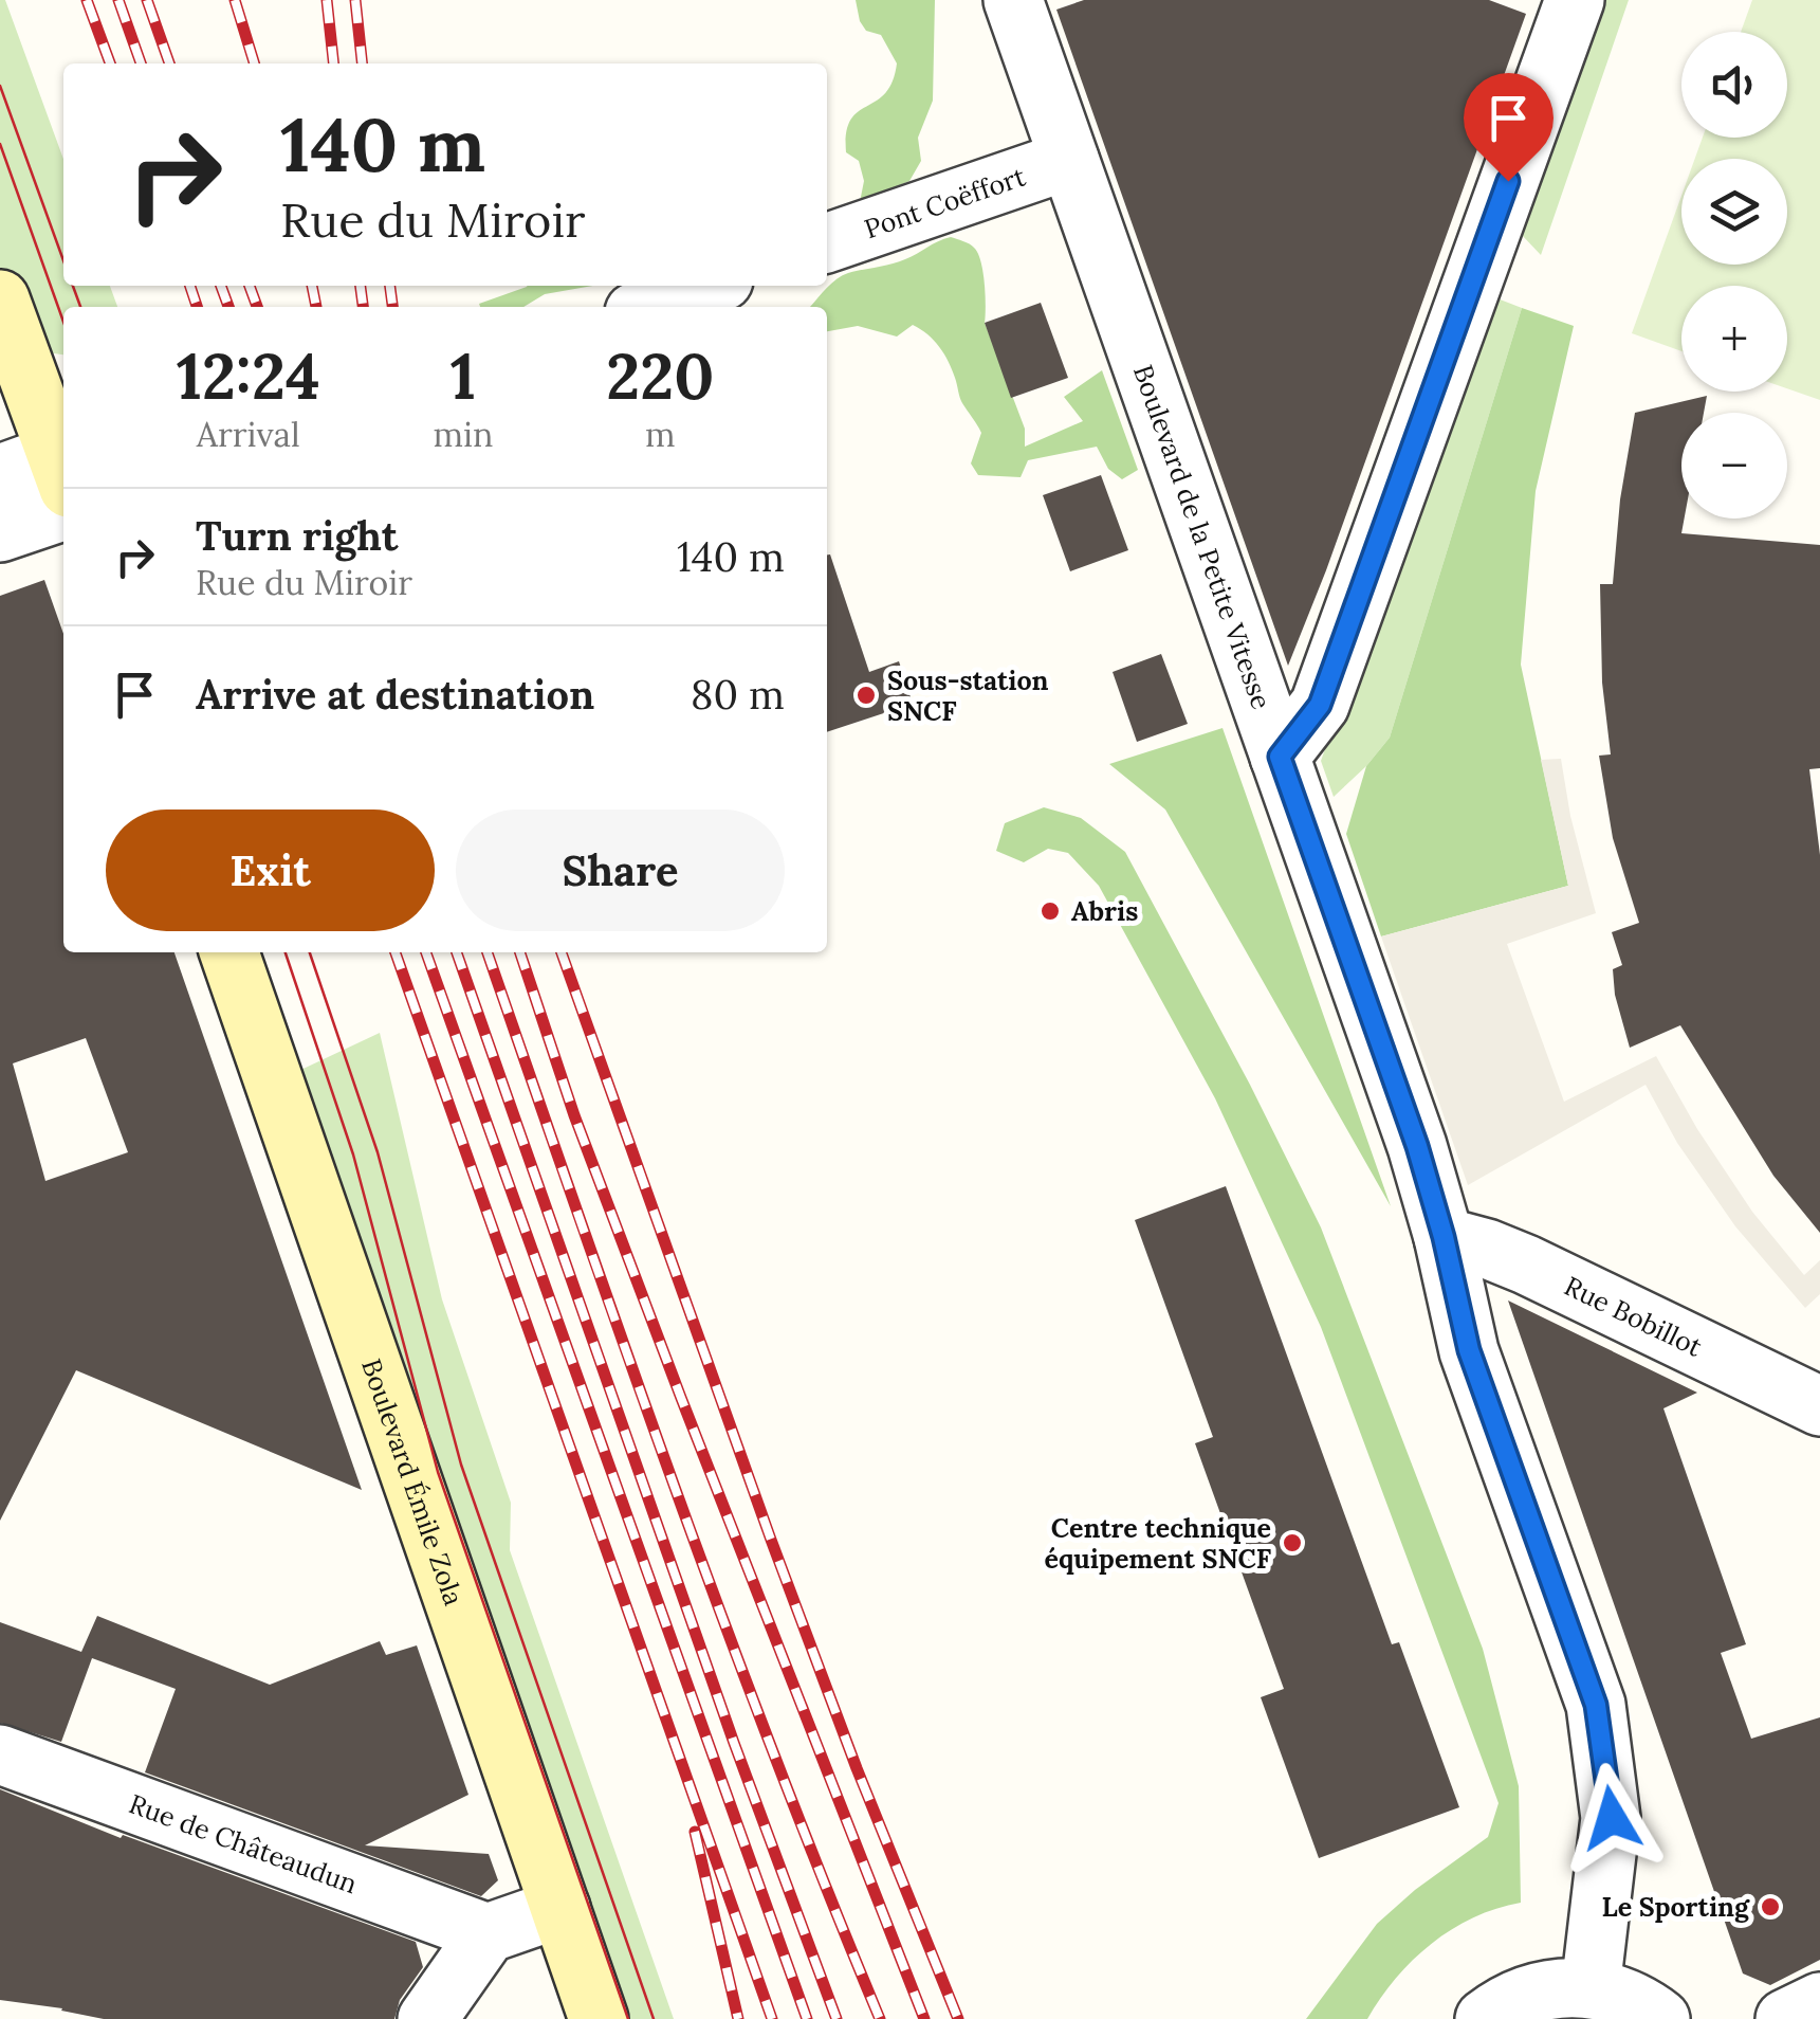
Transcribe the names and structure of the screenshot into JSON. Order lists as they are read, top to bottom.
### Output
{
  "streets": {
    "main road": ["Boulevard Émile Zola"],
    "street": [
      "Pont Coëffort",
      "Boulevard de la Petite Vitesse",
      "Rue Bobillot",
      "Rue de Châteaudun"
    ]
  },
  "crossings": [
    ["Pont Coëffort", "Boulevard de la Petite Vitesse"],
    ["Boulevard de la Petite Vitesse", "Rue Bobillot"]
  ],
  "places": [
    "Sous-station SNCF",
    "Abris",
    "Centre technique équipement SNCF",
    "Le Sporting"
  ],
  "page": {
    "map_buttons": ["+", "−"],
    "turn": ["140 m", "Rue du Miroir"],
    "eta": [
      "12:24",
      "Arrival",
      "1",
      "min",
      "220",
      "m"
    ],
    "list": [
      {
        "name": "Turn right",
        "note": "Rue du Miroir",
        "value": "140 m"
      },
      {
        "name": "Arrive at destination",
        "value": "80 m"
      }
    ],
    "buttons": ["Exit", "Share"]
  }
}
